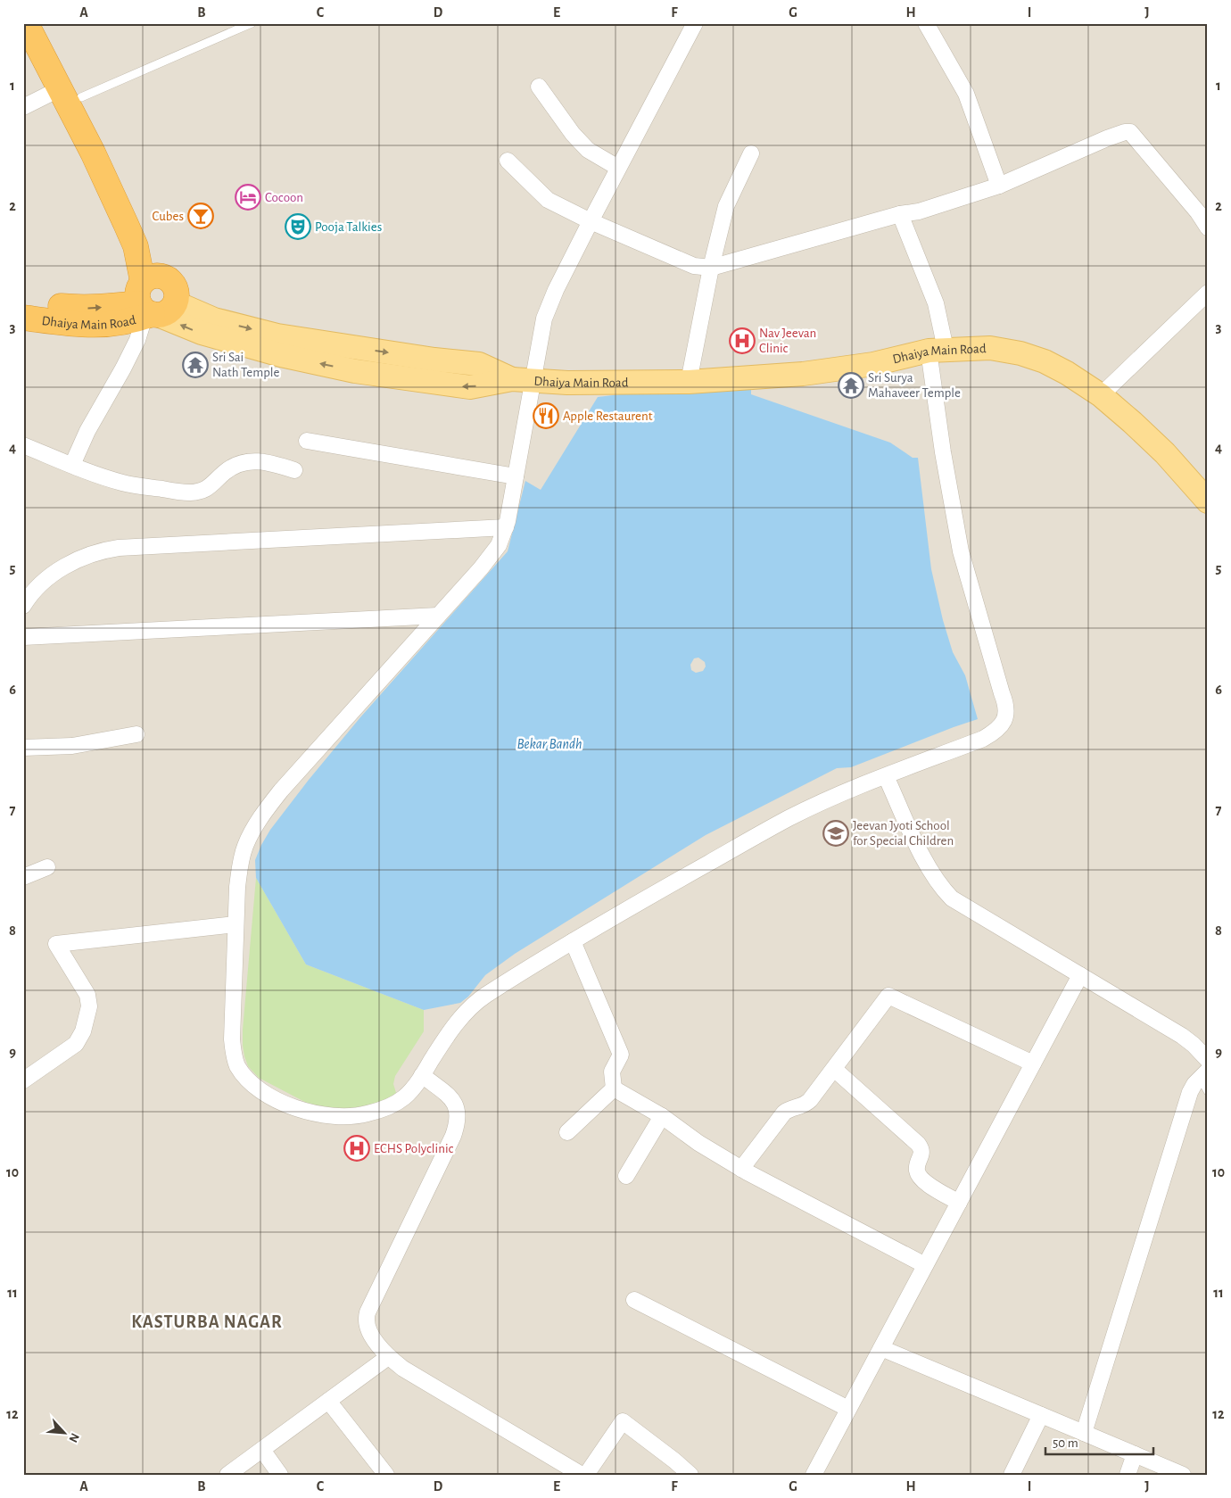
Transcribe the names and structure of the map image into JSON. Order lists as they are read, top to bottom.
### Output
{
  "streets": {
    "highway": ["Dhaiya Main Road"]
  },
  "districts": ["KASTURBA NAGAR"],
  "water": ["Bekar Bandh"],
  "places": {
    "hotel": ["Cocoon"],
    "bar": ["Cubes"],
    "theatre": ["Pooja Talkies"],
    "hospital": ["Nav Jeevan Clinic", "ECHS Polyclinic"],
    "temple": ["Sri Sai Nath Temple", "Sri Surya Mahaveer Temple"],
    "restaurant": ["Apple Restaurent"],
    "school or university": ["Jeevan Jyoti School for Special Children"]
  },
  "scale_bar": "50 m",
  "north": "bottom right",
  "grid": {
    "columns": [
      "A",
      "B",
      "C",
      "D",
      "E",
      "F",
      "G",
      "H",
      "I",
      "J"
    ],
    "rows": [
      "1",
      "2",
      "3",
      "4",
      "5",
      "6",
      "7",
      "8",
      "9",
      "10",
      "11",
      "12"
    ]
  }
}
